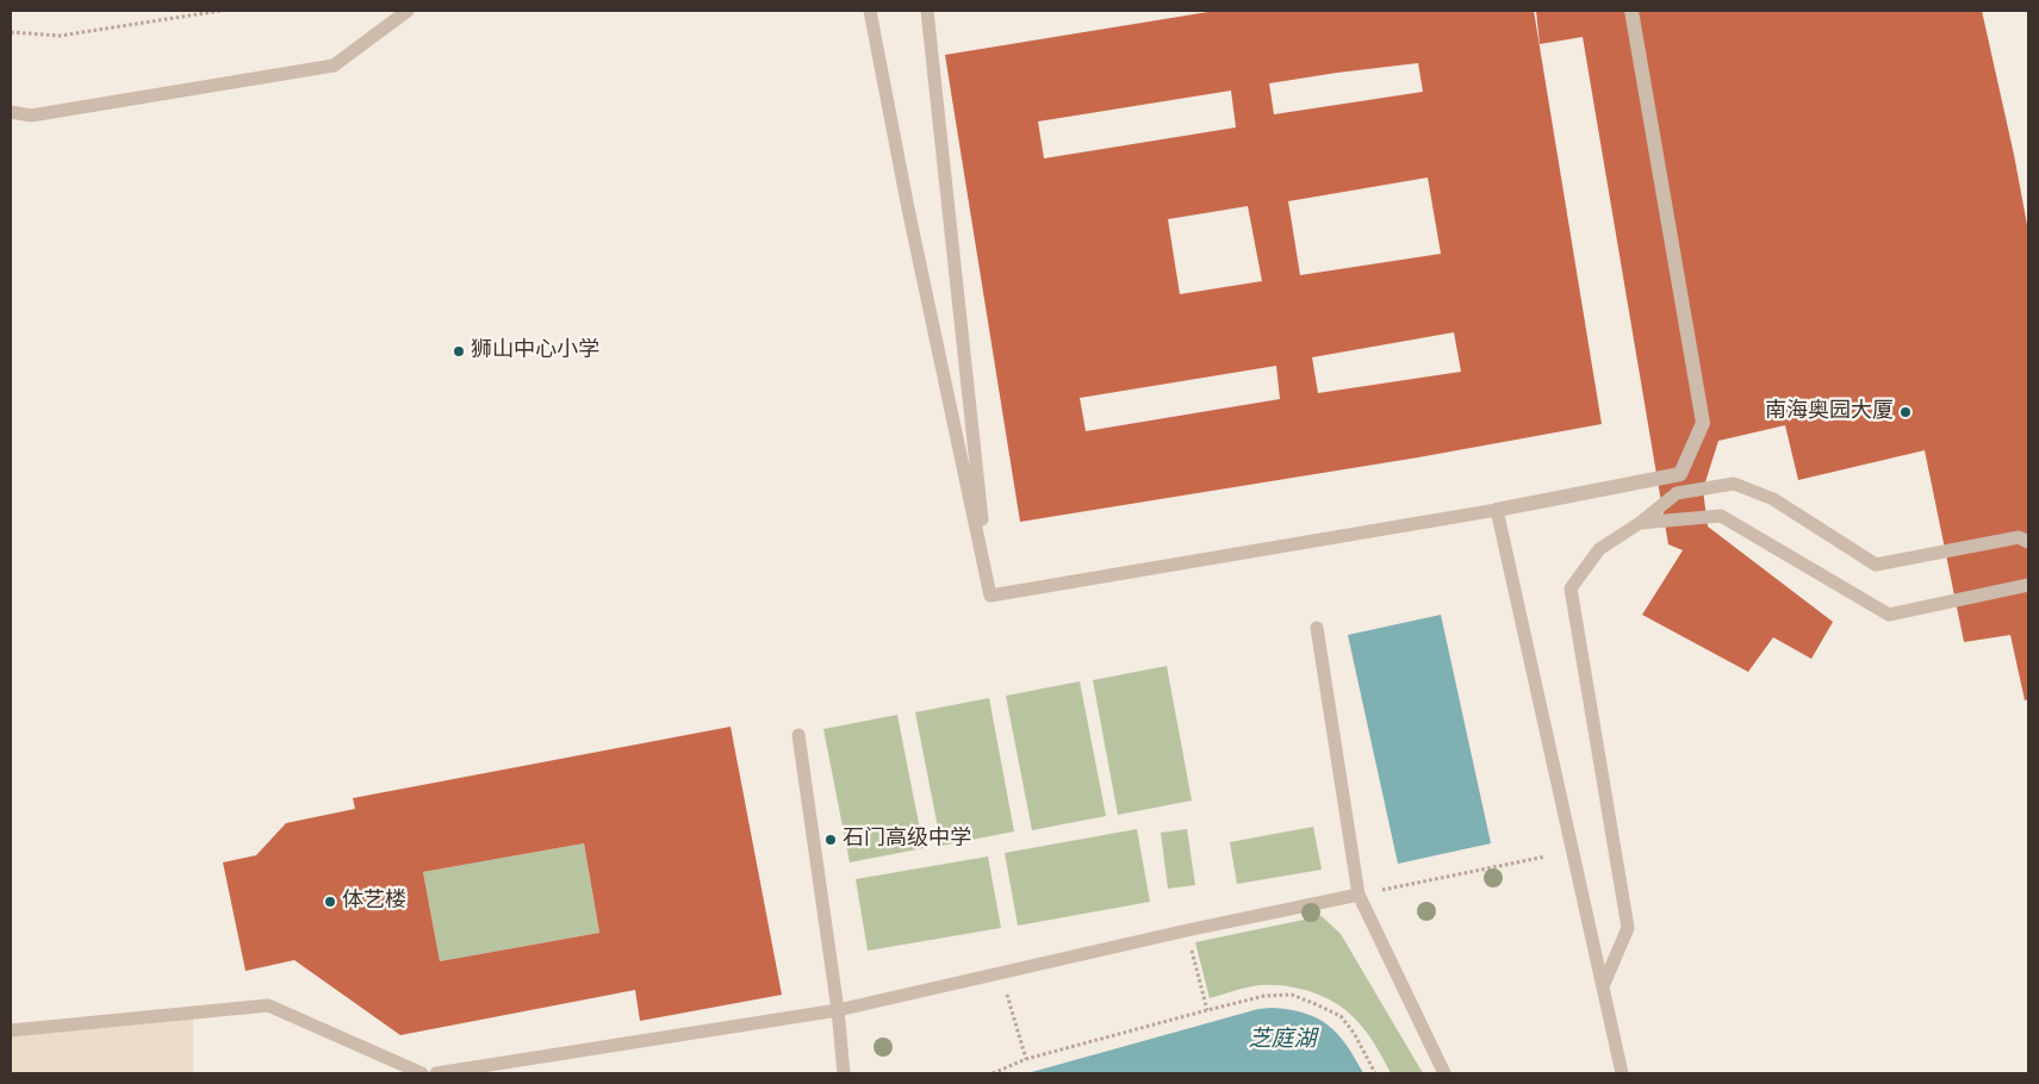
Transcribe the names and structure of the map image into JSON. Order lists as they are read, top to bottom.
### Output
{
  "water": ["芝庭湖"],
  "places": [
    "狮山中心小学",
    "南海奥园大厦",
    "石门高级中学",
    "体艺楼"
  ]
}
